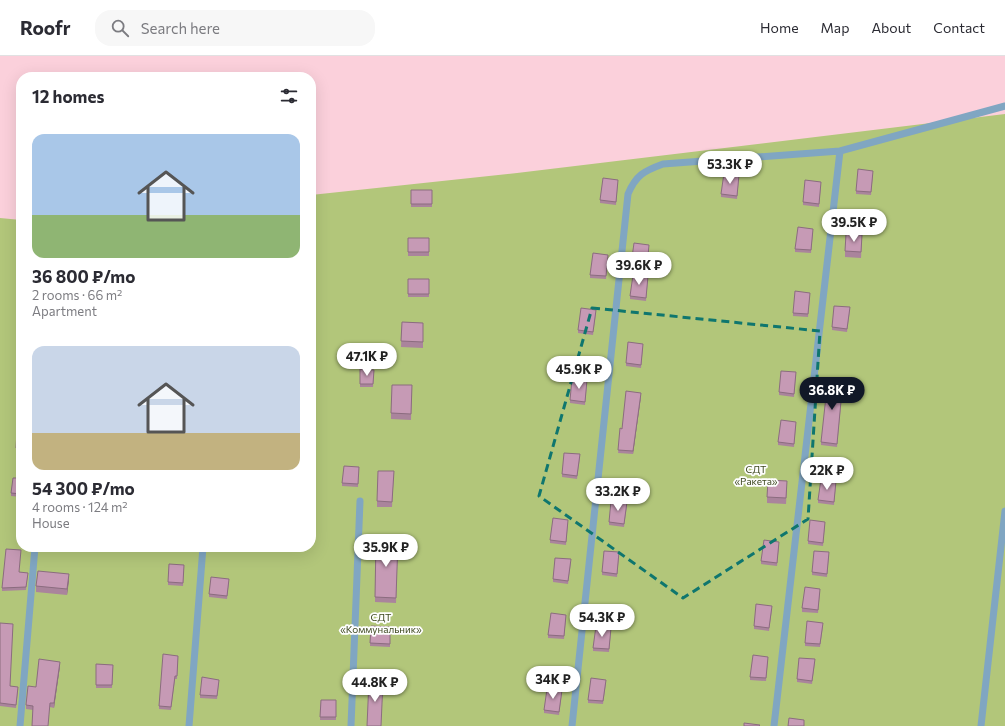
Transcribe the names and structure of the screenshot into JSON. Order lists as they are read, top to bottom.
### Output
{
  "parks": ["СДТ «Ракета»", "СДТ «Коммунальник»"],
  "page": {
    "header": "Roofr",
    "search": "Search here",
    "nav": [
      "Home",
      "Map",
      "About",
      "Contact"
    ],
    "heading": "12 homes",
    "list": [
      {
        "name": "36 800 ₽/mo",
        "note": "2 rooms · 66 m² · Apartment"
      },
      {
        "name": "54 300 ₽/mo",
        "note": "4 rooms · 124 m² · House"
      }
    ],
    "price": [
      "53.3K ₽",
      "39.5K ₽",
      "39.6K ₽",
      "47.1K ₽",
      "45.9K ₽",
      "36.8K ₽",
      "22K ₽",
      "33.2K ₽",
      "35.9K ₽",
      "54.3K ₽",
      "34K ₽",
      "44.8K ₽"
    ]
  }
}
